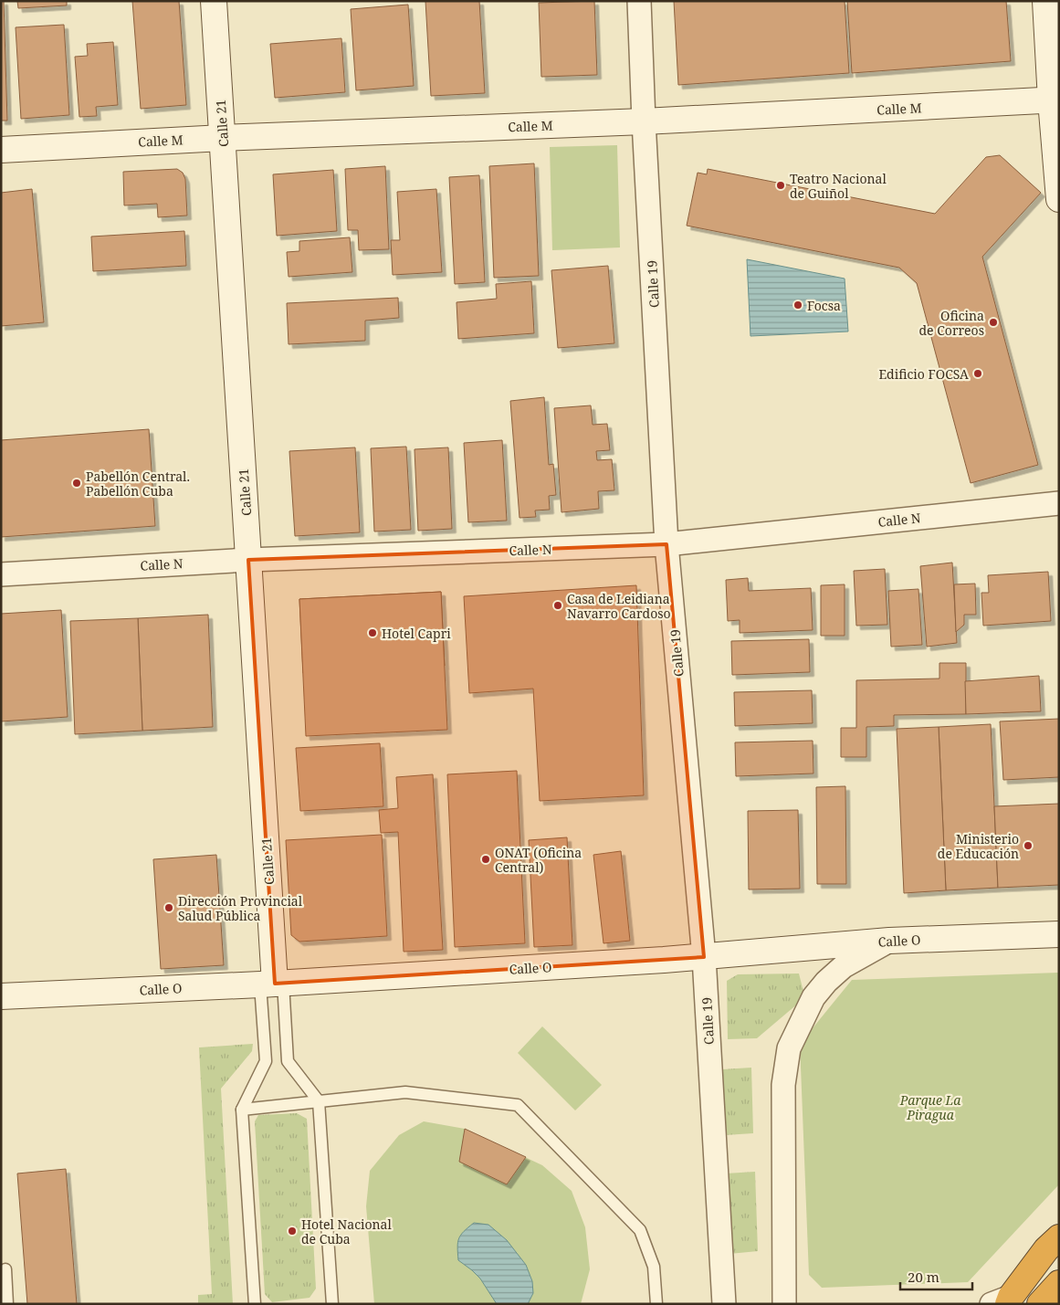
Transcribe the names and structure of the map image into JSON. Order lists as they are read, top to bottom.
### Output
{
  "streets": {
    "street": [
      "Calle M",
      "Calle 21",
      "Calle 19",
      "Calle N",
      "Calle O"
    ]
  },
  "crossings": [
    ["Calle M", "Calle 21"],
    ["Calle M", "Calle 19"],
    ["Calle 21", "Calle N"],
    ["Calle 21", "Calle O"],
    ["Calle 19", "Calle N"],
    ["Calle 19", "Calle O"]
  ],
  "parks": ["Parque La Piragua"],
  "places": [
    "Teatro Nacional de Guiñol",
    "Focsa",
    "Oficina de Correos",
    "Edificio FOCSA",
    "Pabellón Central. Pabellón Cuba",
    "Casa de Leidiana Navarro Cardoso",
    "Hotel Capri",
    "Ministerio de Educación",
    "ONAT (Oficina Central)",
    "Dirección Provincial Salud Pública",
    "Hotel Nacional de Cuba"
  ],
  "scale_bar": "20 m"
}
